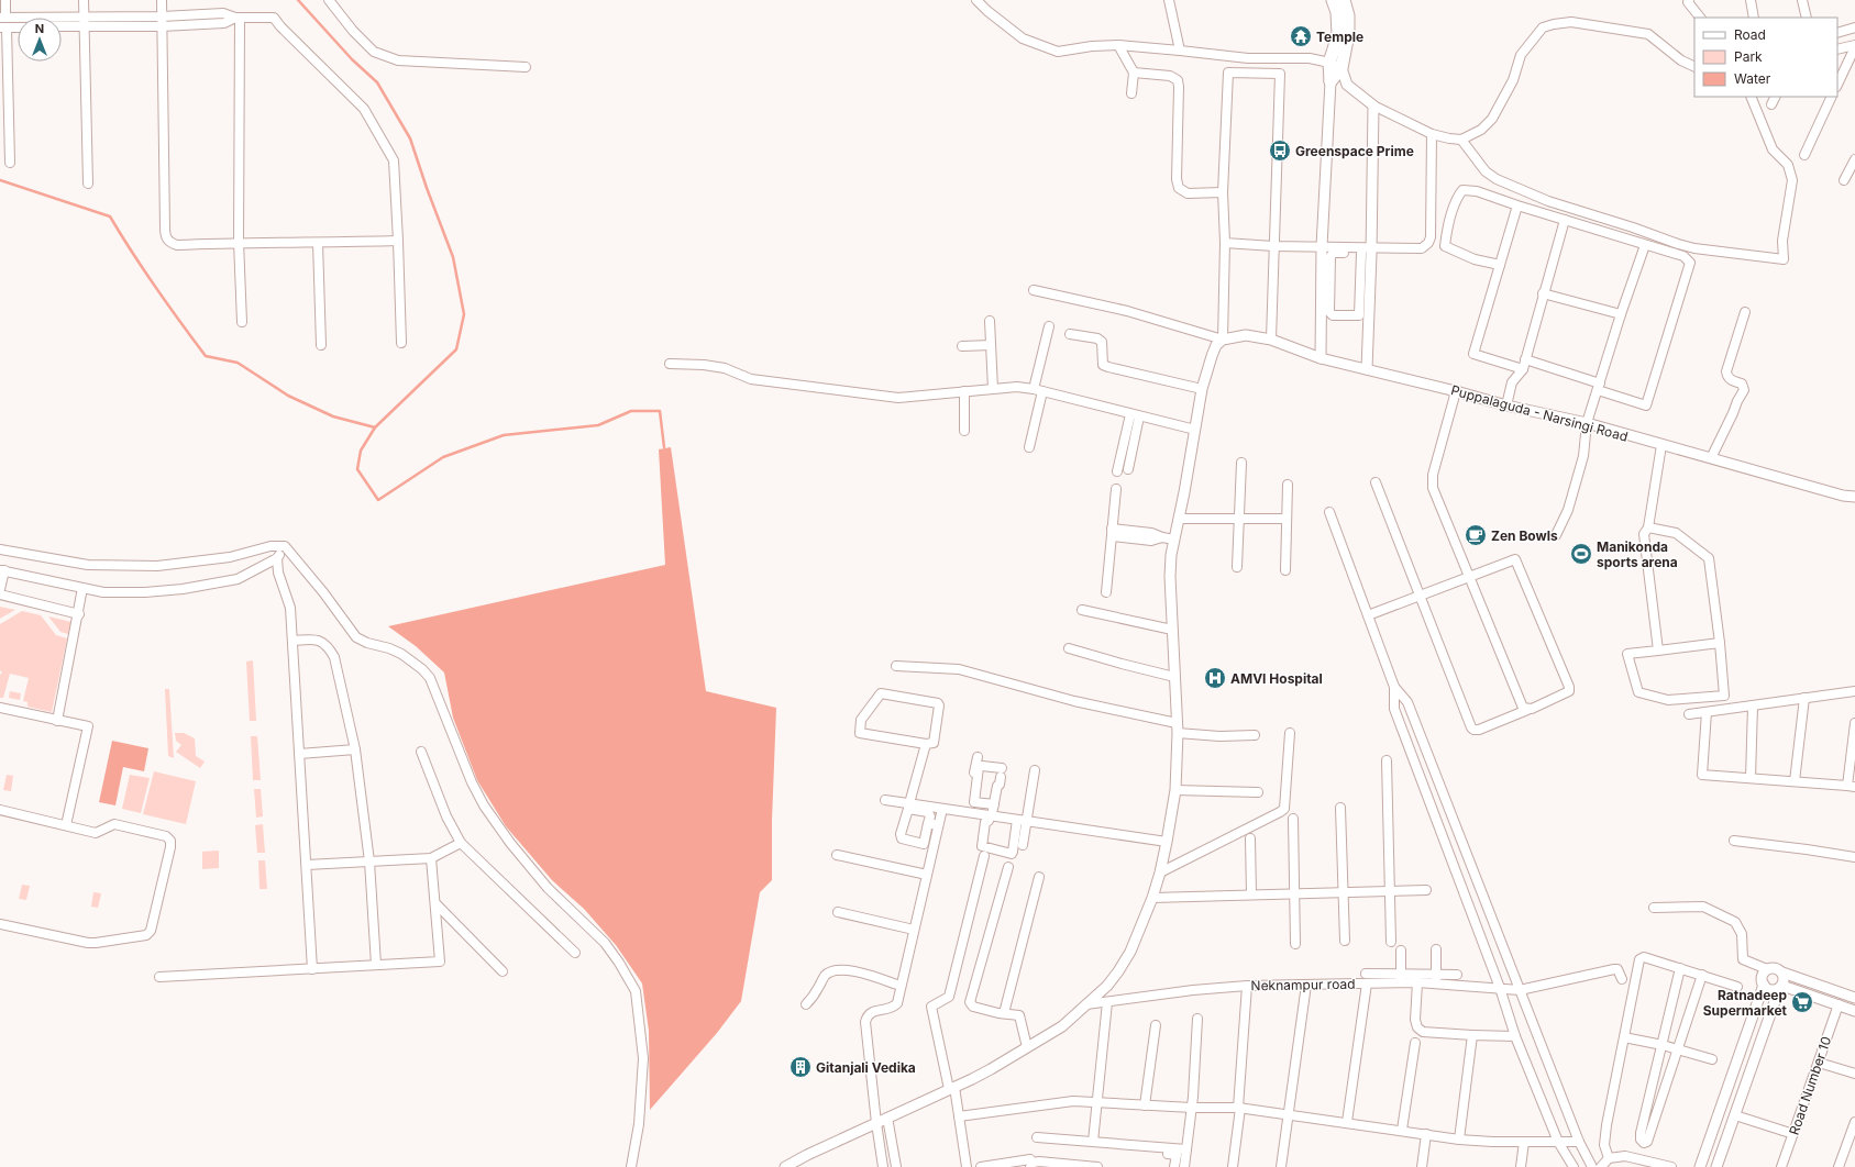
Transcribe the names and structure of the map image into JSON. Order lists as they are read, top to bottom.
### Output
{
  "streets": {
    "street": ["Puppalaguda - Narsingi Road", "Neknampur road", "Road Number 10"]
  },
  "places": {
    "temple": ["Temple"],
    "bus stop": ["Greenspace Prime"],
    "cafe": ["Zen Bowls"],
    "sports": ["Manikonda sports arena"],
    "hospital": ["AMVI Hospital"],
    "supermarket": ["Ratnadeep Supermarket"],
    "building": ["Gitanjali Vedika"]
  },
  "legend": ["Road", "Park", "Water"],
  "north": "top"
}
